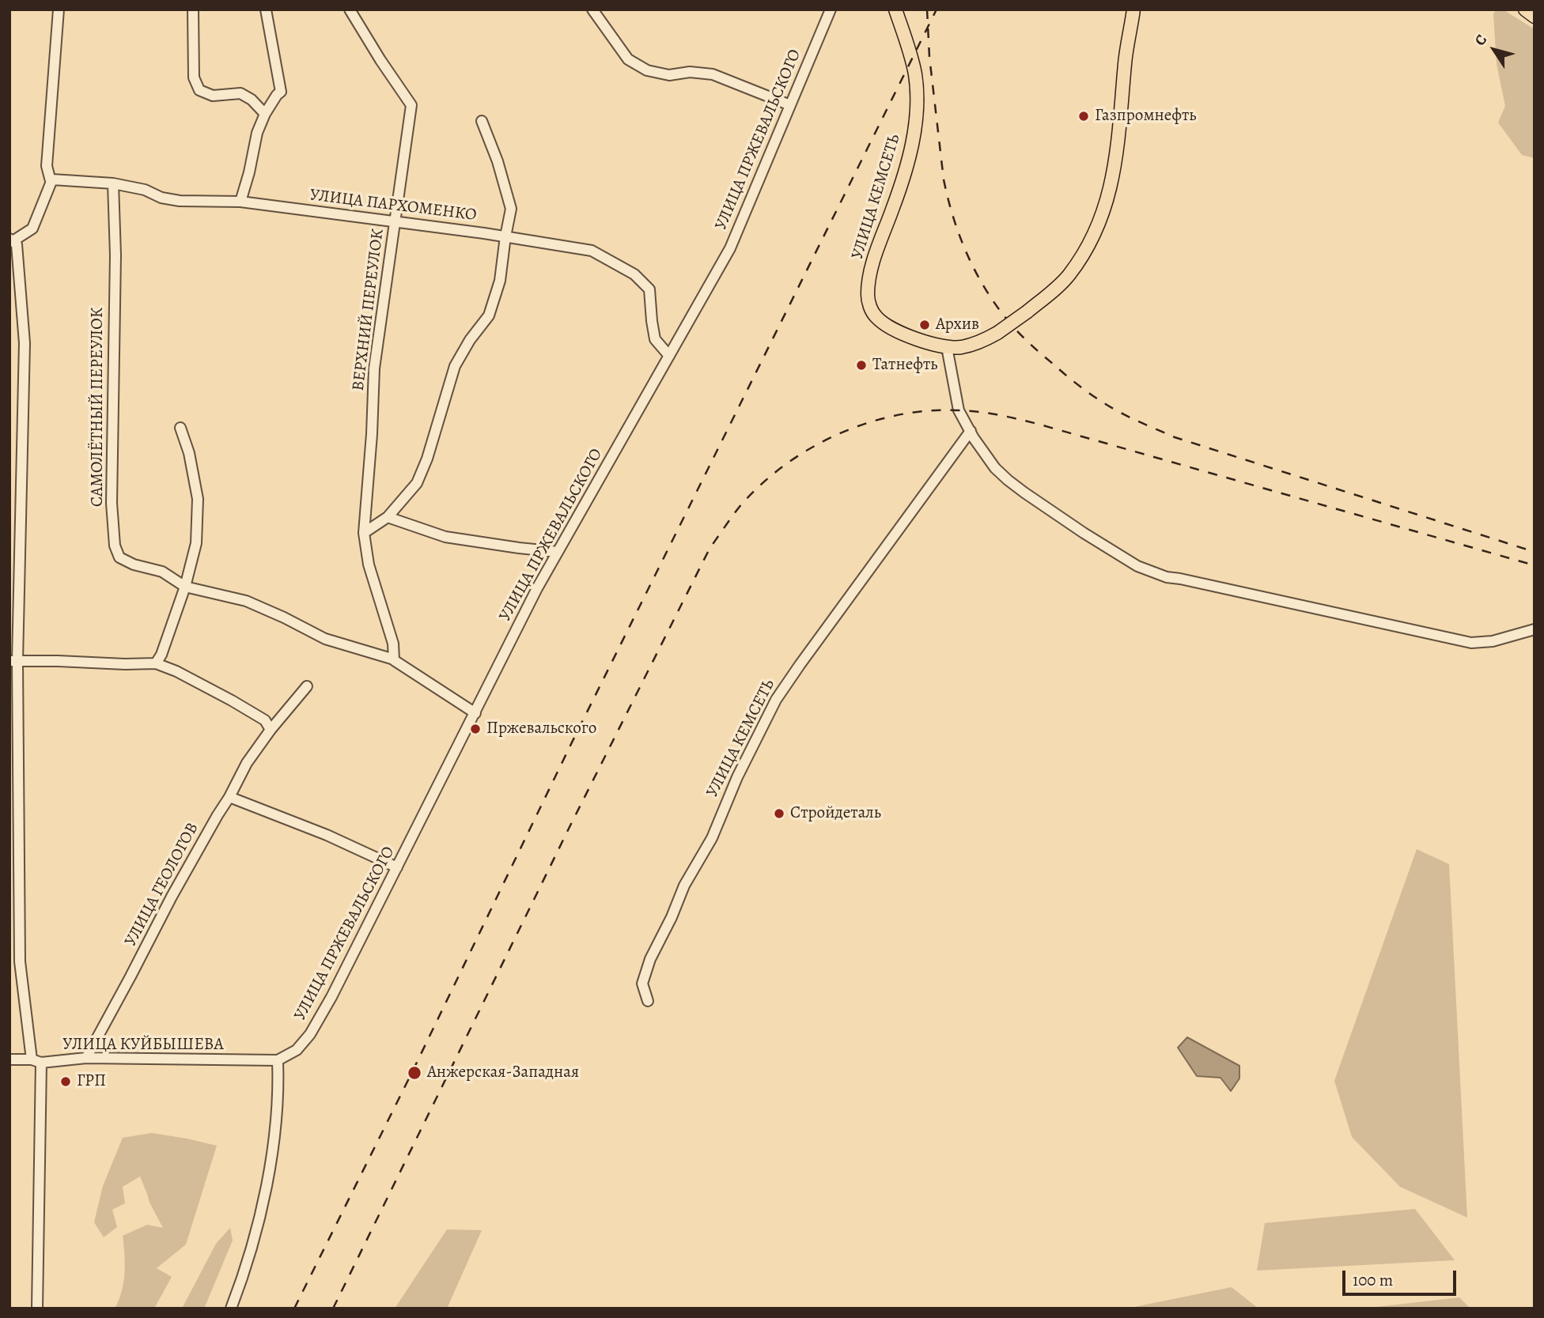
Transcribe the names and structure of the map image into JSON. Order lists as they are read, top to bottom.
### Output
{
  "streets": {
    "main road": ["УЛИЦА КЕМСЕТЬ"],
    "street": [
      "УЛИЦА ПРЖЕВАЛЬСКОГО",
      "УЛИЦА ПАРХОМЕНКО",
      "ВЕРХНИЙ ПЕРЕУЛОК",
      "САМОЛЁТНЫЙ ПЕРЕУЛОК",
      "УЛИЦА ГЕОЛОГОВ",
      "УЛИЦА КУЙБЫШЕВА"
    ]
  },
  "crossings": [
    ["УЛИЦА ПРЖЕВАЛЬСКОГО", "УЛИЦА ПАРХОМЕНКО"],
    ["УЛИЦА ПРЖЕВАЛЬСКОГО", "САМОЛЁТНЫЙ ПЕРЕУЛОК"],
    ["УЛИЦА ПРЖЕВАЛЬСКОГО", "УЛИЦА КУЙБЫШЕВА"],
    ["УЛИЦА ПАРХОМЕНКО", "ВЕРХНИЙ ПЕРЕУЛОК"],
    ["УЛИЦА ПАРХОМЕНКО", "САМОЛЁТНЫЙ ПЕРЕУЛОК"],
    ["УЛИЦА ГЕОЛОГОВ", "УЛИЦА КУЙБЫШЕВА"]
  ],
  "places": [
    "Газпромнефть",
    "Архив",
    "Татнефть",
    "Пржевальского",
    "Стройдеталь",
    "Анжерская-Западная",
    "ГРП"
  ],
  "scale_bar": "100 m",
  "north": "top left"
}
